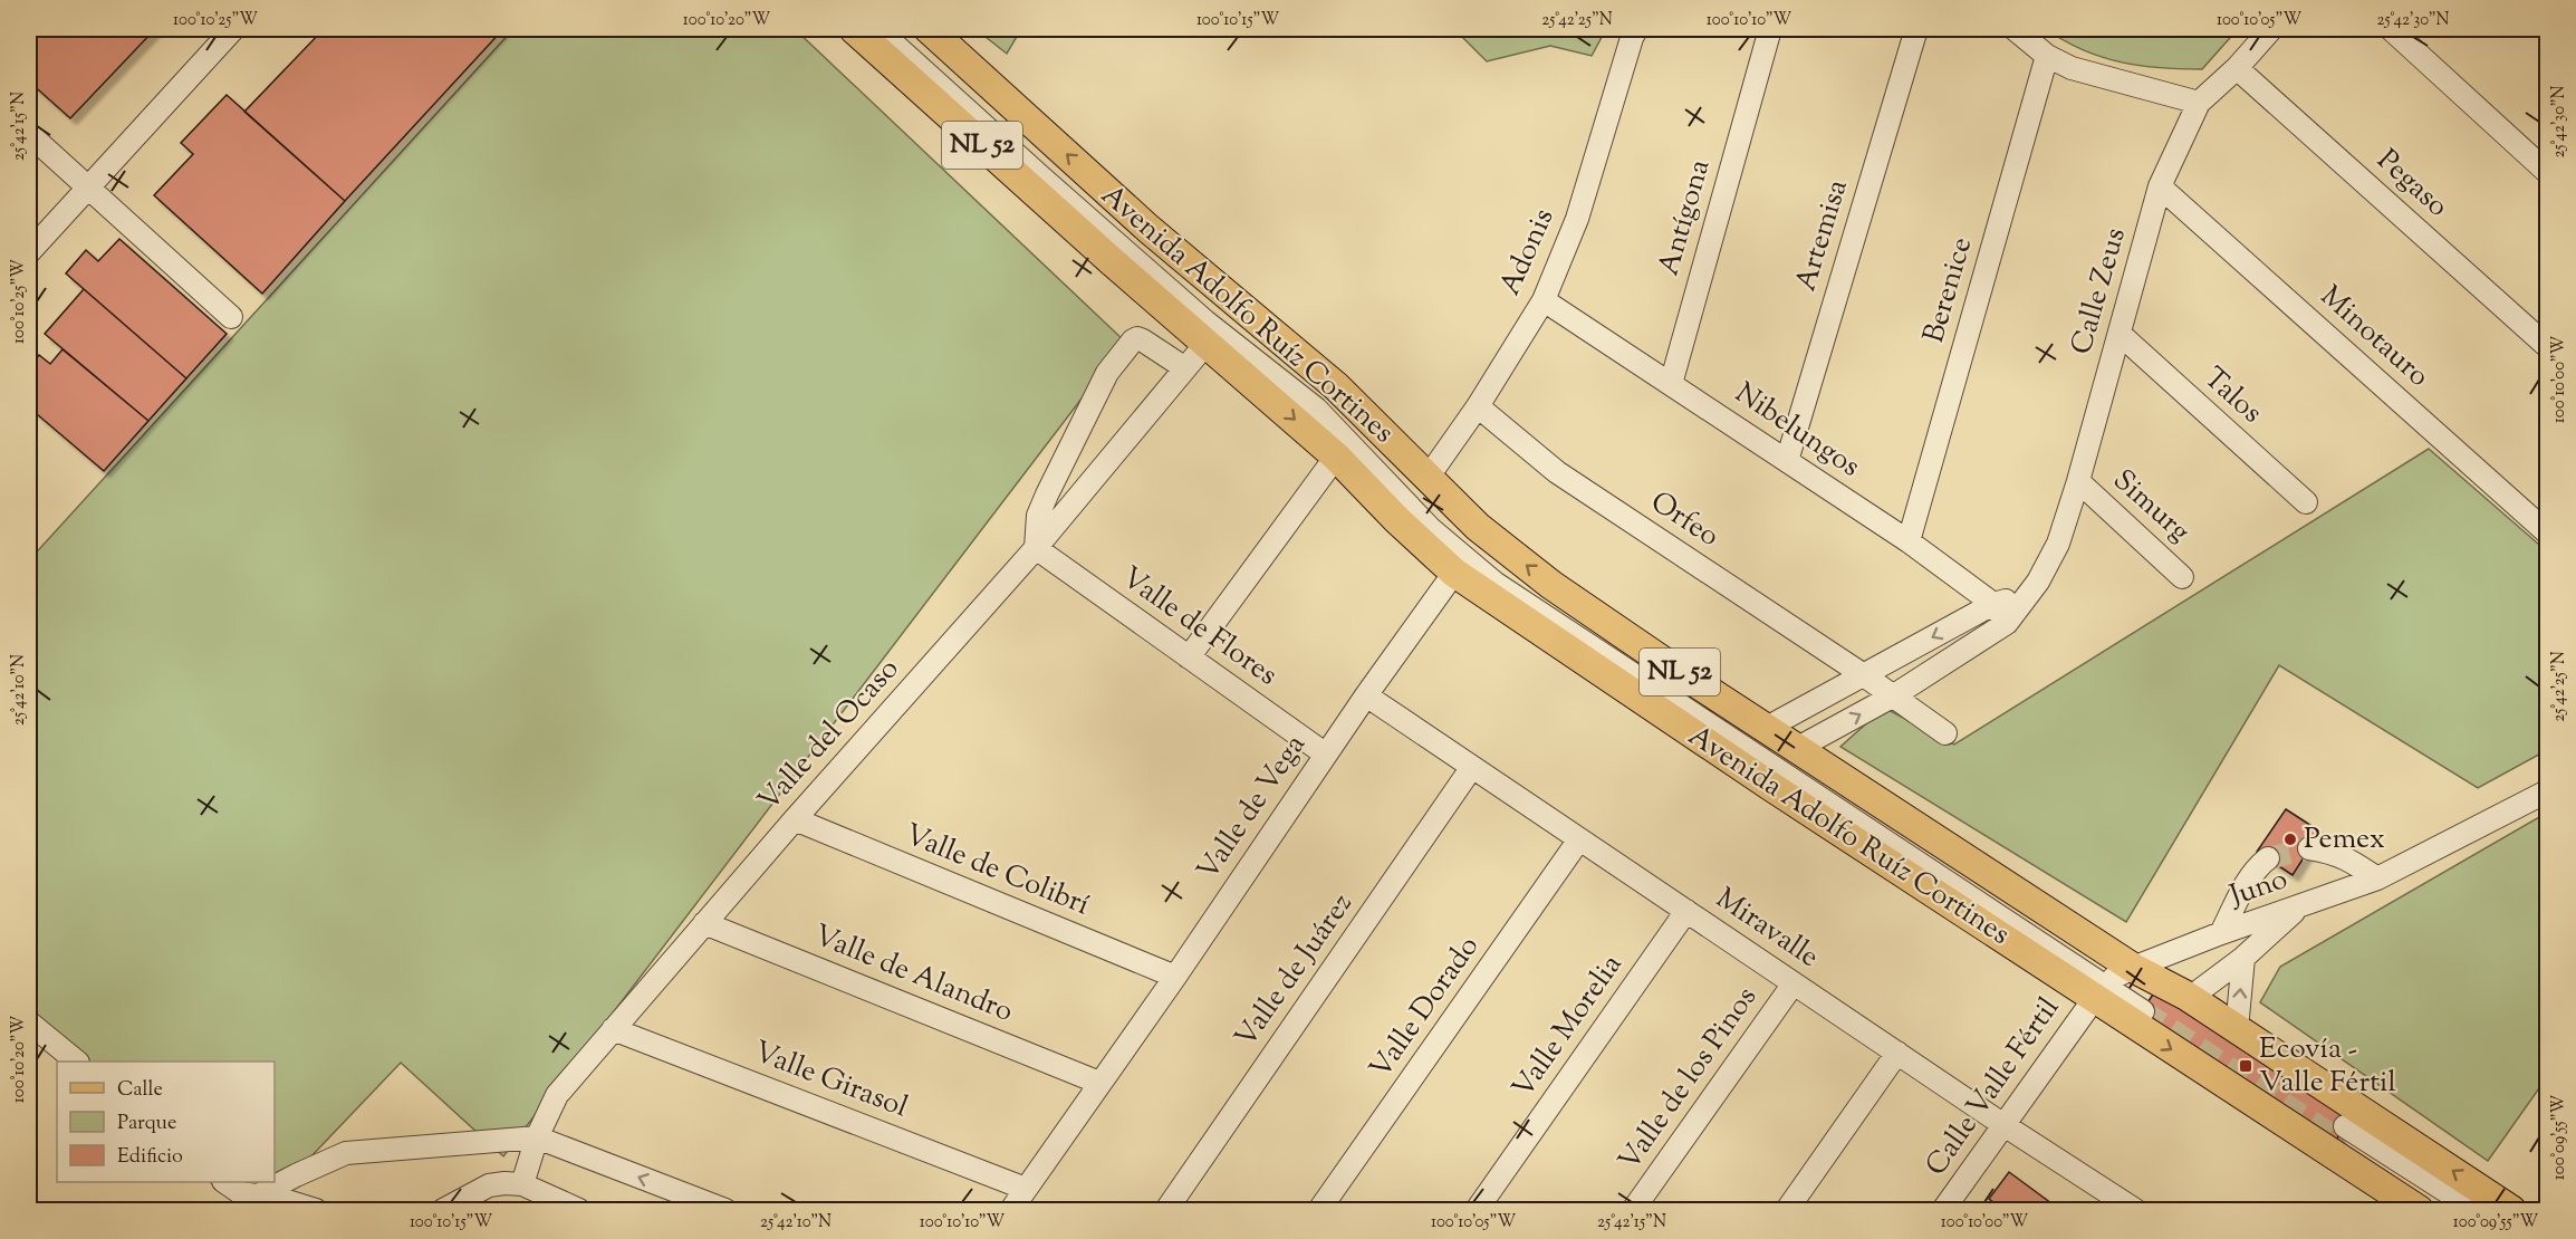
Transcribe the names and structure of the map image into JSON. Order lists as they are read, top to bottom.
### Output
{
  "streets": {
    "main road": ["NL 52", "Avenida Adolfo Ruíz Cortines"],
    "street": [
      "Pegaso",
      "Antígona",
      "Artemisa",
      "Adonis",
      "Berenice",
      "Calle Zeus",
      "Minotauro",
      "Talos",
      "Nibelungos",
      "Simurg",
      "Orfeo",
      "Valle de Flores",
      "Valle del Ocaso",
      "Valle de Vega",
      "Valle de Colibrí",
      "Juno",
      "Miravalle",
      "Valle de Juárez",
      "Valle de Alandro",
      "Valle Dorado",
      "Valle Morelia",
      "Valle de los Pinos",
      "Valle Girasol",
      "Calle Valle Fértil"
    ]
  },
  "crossings": [
    ["Pegaso", "Calle Zeus"],
    ["Antígona", "Nibelungos"],
    ["Artemisa", "Nibelungos"],
    ["Adonis", "Avenida Adolfo Ruíz Cortines"],
    ["Adonis", "Nibelungos"],
    ["Adonis", "Orfeo"],
    ["Berenice", "Nibelungos"],
    ["Calle Zeus", "Avenida Adolfo Ruíz Cortines"],
    ["Calle Zeus", "Minotauro"],
    ["Calle Zeus", "Talos"],
    ["Calle Zeus", "Nibelungos"],
    ["Calle Zeus", "Simurg"],
    ["Calle Zeus", "Orfeo"],
    ["Avenida Adolfo Ruíz Cortines", "Valle del Ocaso"],
    ["Avenida Adolfo Ruíz Cortines", "Valle de Vega"],
    ["Avenida Adolfo Ruíz Cortines", "Juno"],
    ["Avenida Adolfo Ruíz Cortines", "Calle Valle Fértil"],
    ["Valle de Flores", "Valle del Ocaso"],
    ["Valle de Flores", "Valle de Vega"],
    ["Valle del Ocaso", "Valle de Colibrí"],
    ["Valle del Ocaso", "Valle de Alandro"],
    ["Valle del Ocaso", "Valle Girasol"],
    ["Valle de Vega", "Valle de Colibrí"],
    ["Valle de Vega", "Miravalle"],
    ["Valle de Vega", "Valle de Alandro"],
    ["Valle de Vega", "Valle Girasol"],
    ["Juno", "Calle Valle Fértil"],
    ["Miravalle", "Valle de Juárez"],
    ["Miravalle", "Valle Dorado"],
    ["Miravalle", "Valle Morelia"],
    ["Miravalle", "Valle de los Pinos"],
    ["Miravalle", "Calle Valle Fértil"]
  ],
  "places": {
    "other": ["Pemex"],
    "transit": ["Ecovía - Valle Fértil"]
  },
  "legend": ["Calle", "Parque", "Edificio"],
  "coordinates": [
    "100°10'25\"W",
    "100°10'20\"W",
    "100°10'15\"W",
    "25°42'25\"N",
    "100°10'10\"W",
    "100°10'05\"W",
    "25°42'30\"N",
    "25°42'15\"N",
    "100°10'00\"W",
    "25°42'10\"N",
    "100°09'55\"W"
  ]
}
